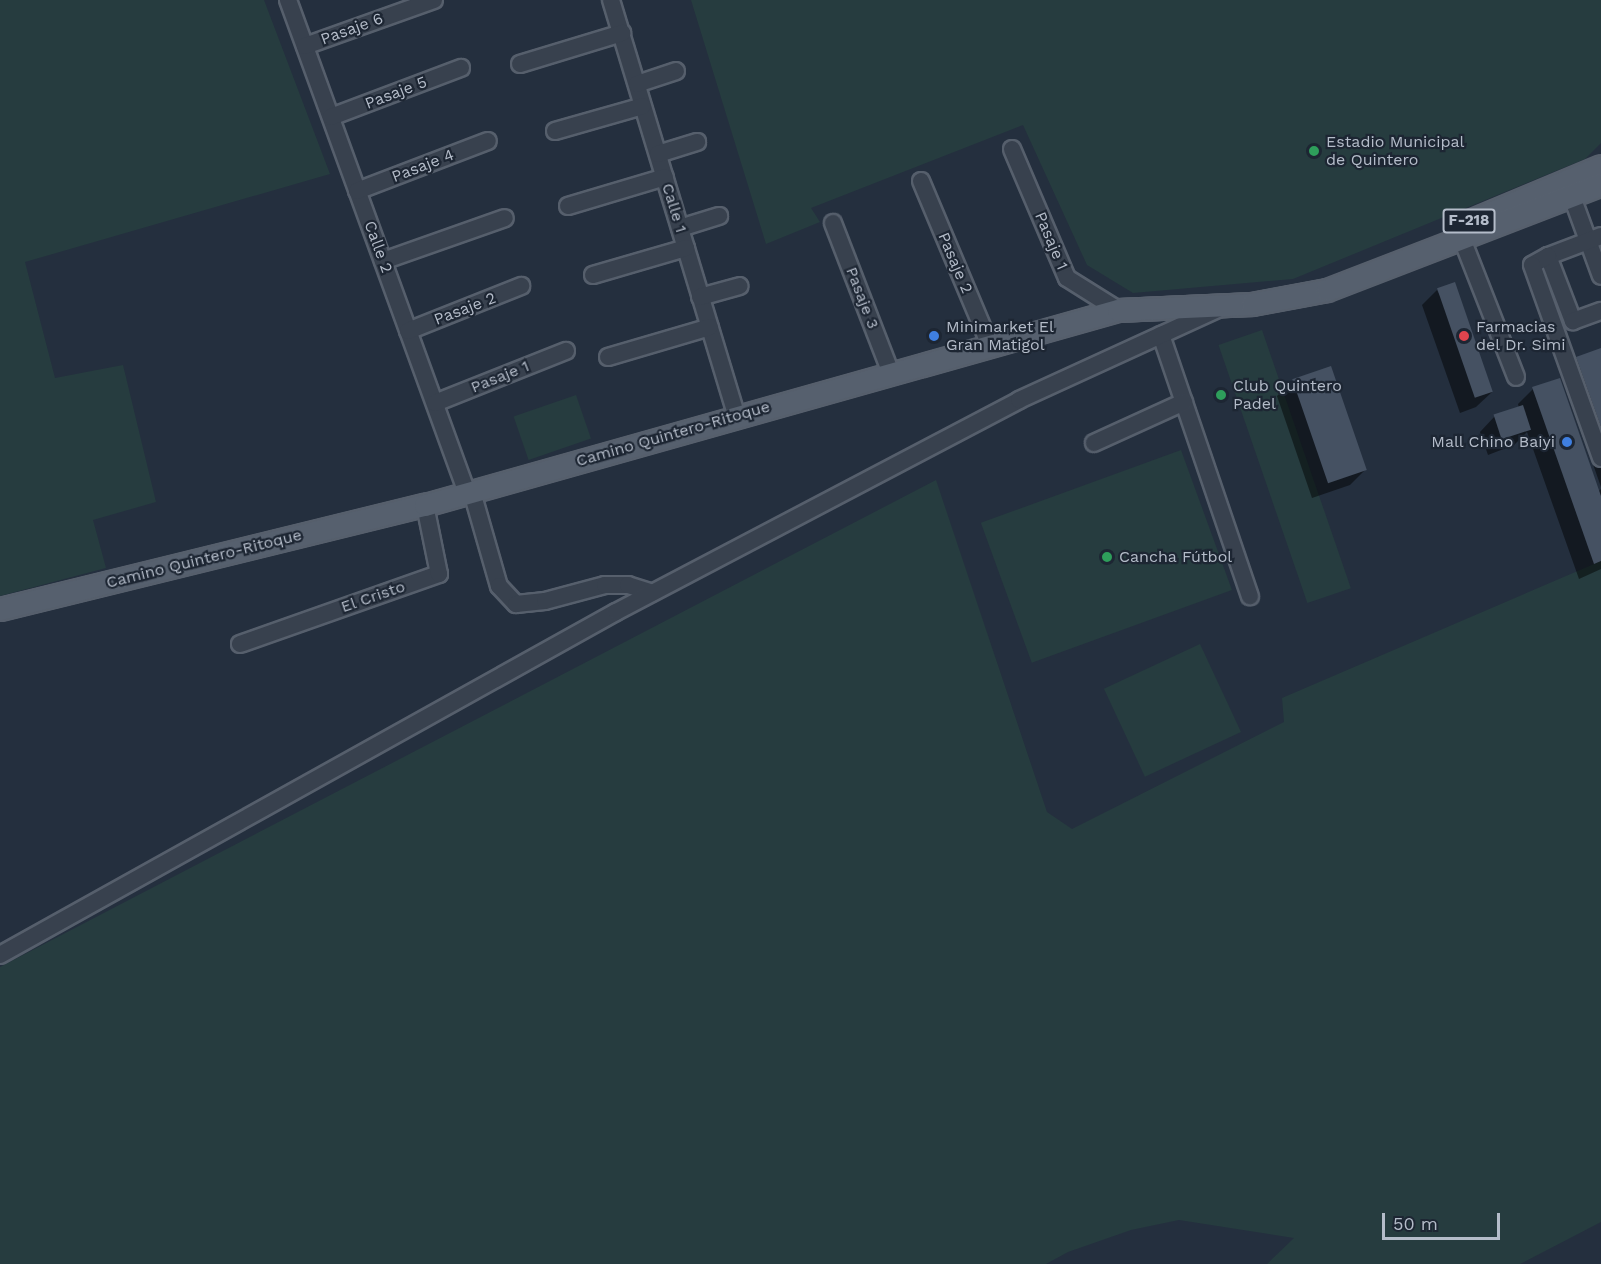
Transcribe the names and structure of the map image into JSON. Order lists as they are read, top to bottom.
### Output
{
  "streets": {
    "main road": ["F-218", "Camino Quintero-Ritoque"],
    "street": [
      "Pasaje 6",
      "Pasaje 5",
      "Pasaje 4",
      "Calle 1",
      "Pasaje 1",
      "Calle 2",
      "Pasaje 2",
      "Pasaje 3",
      "El Cristo"
    ]
  },
  "crossings": [
    ["Pasaje 6", "Calle 2"],
    ["Pasaje 5", "Calle 2"],
    ["Pasaje 4", "Calle 2"],
    ["Calle 1", "Camino Quintero-Ritoque"],
    ["Pasaje 1", "Calle 2"],
    ["Pasaje 1", "Camino Quintero-Ritoque"],
    ["Calle 2", "Pasaje 2"],
    ["Calle 2", "Camino Quintero-Ritoque"],
    ["Pasaje 2", "Camino Quintero-Ritoque"],
    ["Pasaje 3", "Camino Quintero-Ritoque"],
    ["Camino Quintero-Ritoque", "El Cristo"]
  ],
  "places": [
    "Estadio Municipal de Quintero",
    "Minimarket El Gran Matigol",
    "Farmacias del Dr. Simi",
    "Club Quintero Padel",
    "Mall Chino Baiyi",
    "Cancha Fútbol"
  ],
  "scale_bar": "50 m"
}
